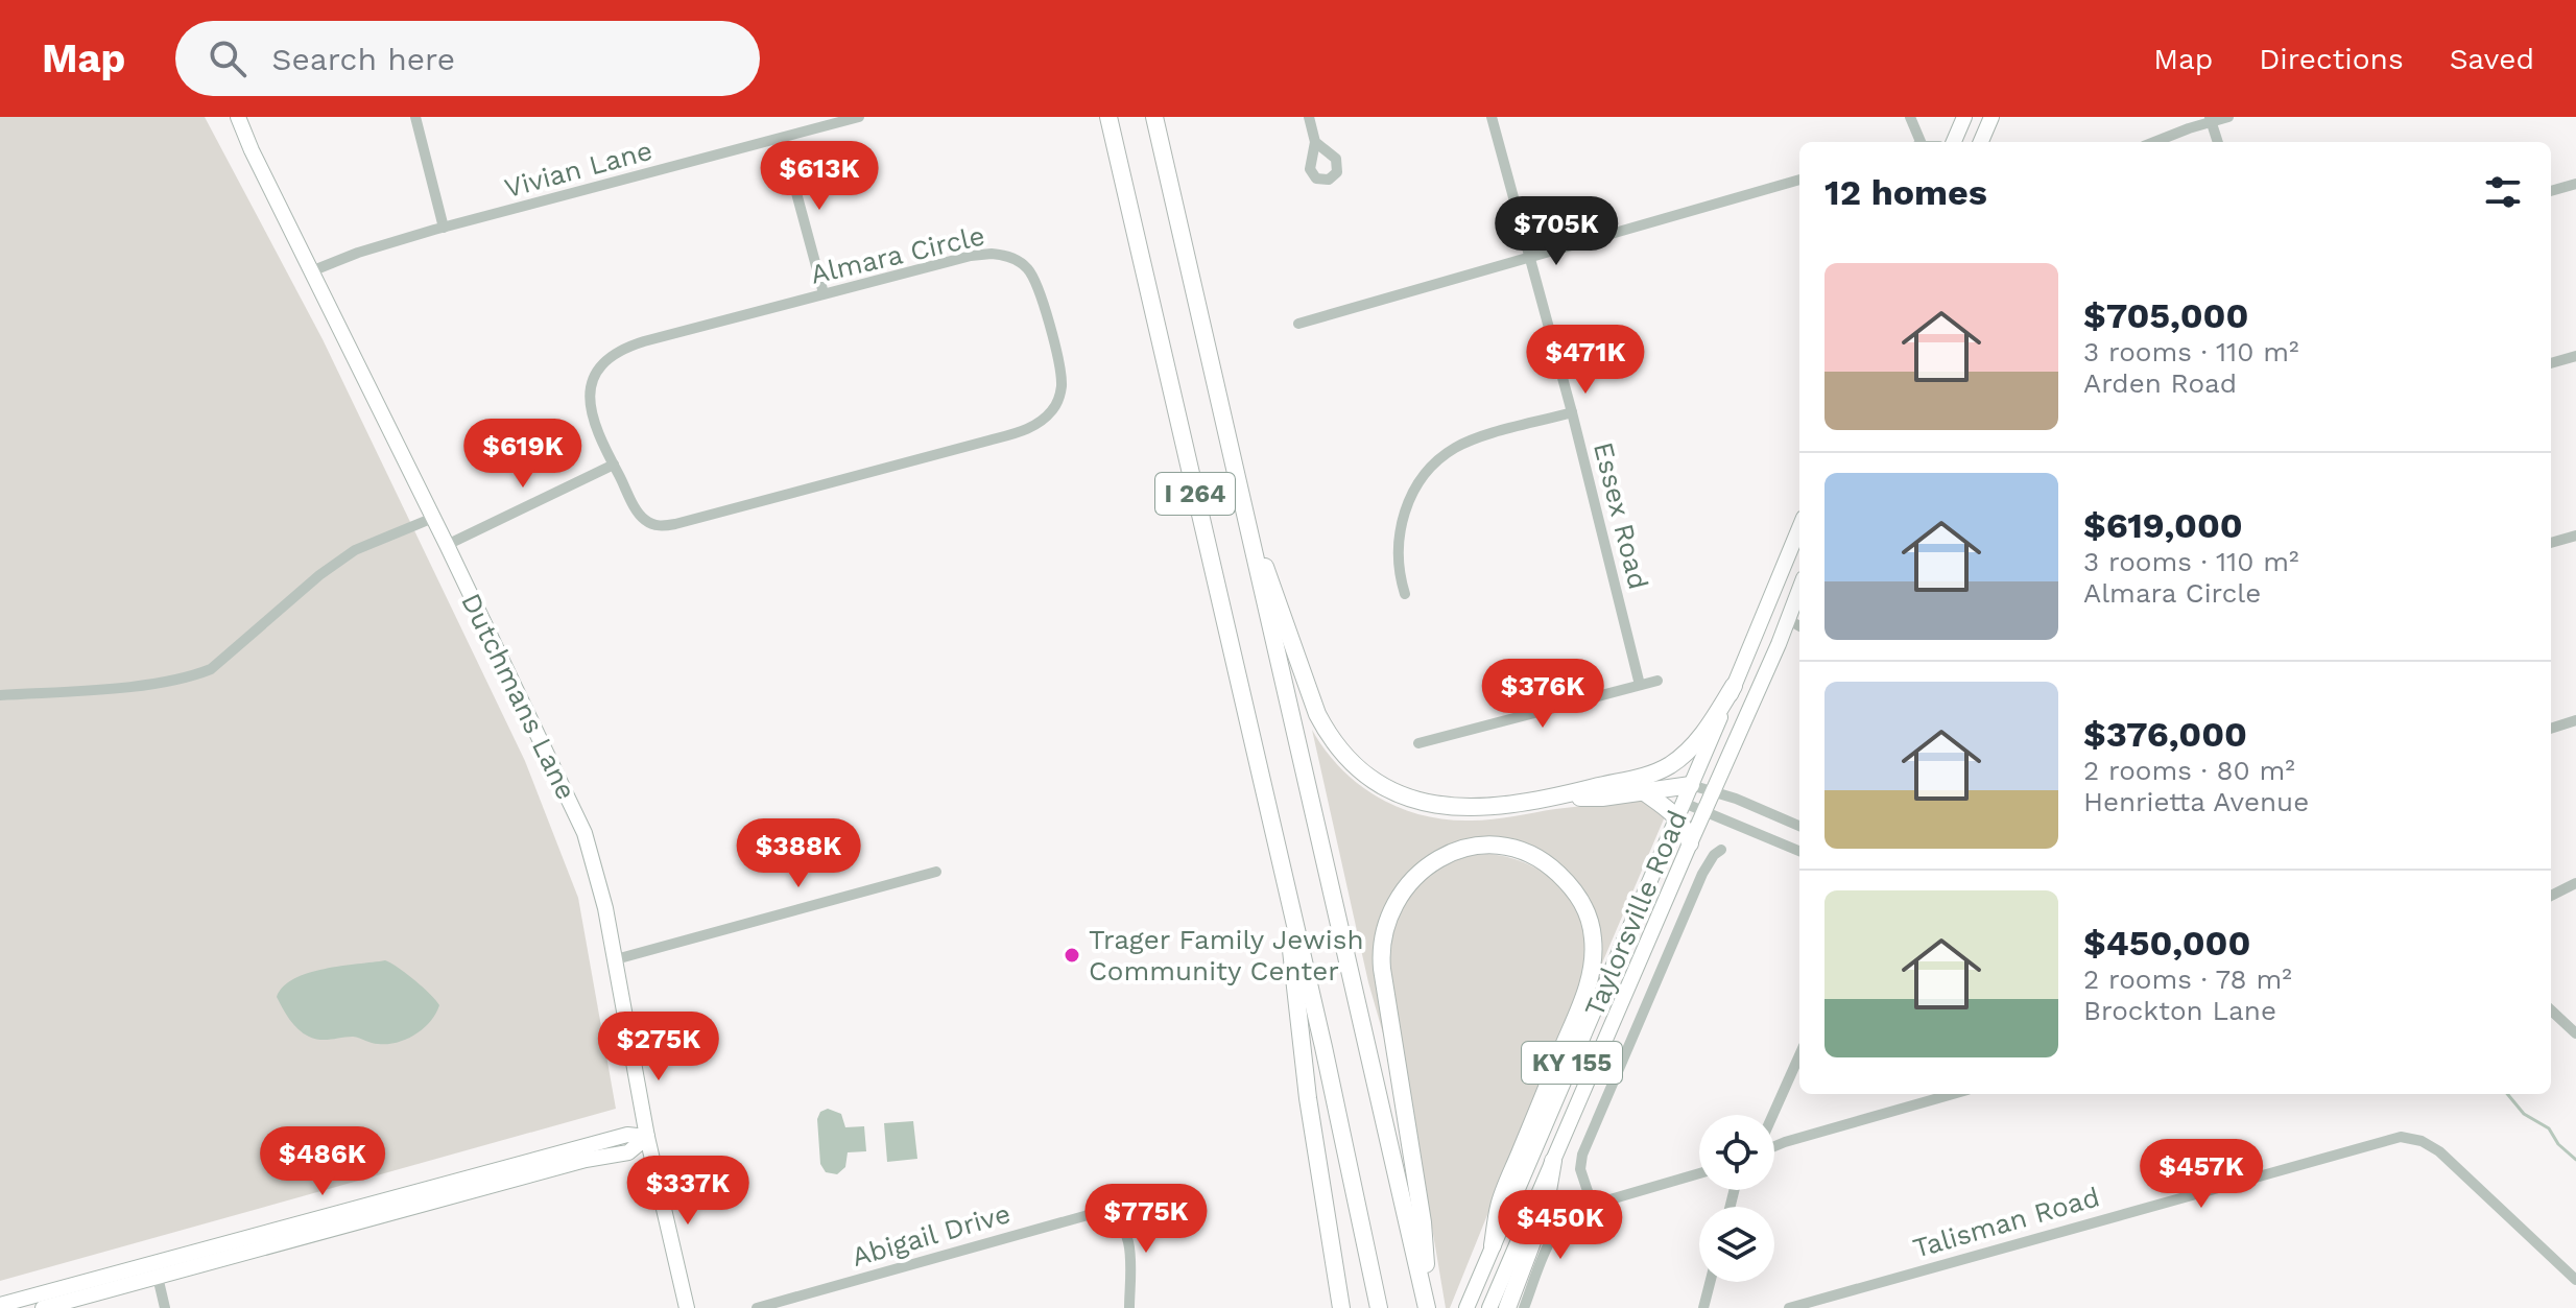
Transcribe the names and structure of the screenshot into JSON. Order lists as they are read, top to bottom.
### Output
{
  "streets": {
    "highway": ["I 264"],
    "main road": ["Dutchmans Lane", "Taylorsville Road", "KY 155"],
    "street": [
      "Vivian Lane",
      "Almara Circle",
      "Essex Road",
      "Talisman Road",
      "Abigail Drive"
    ]
  },
  "crossings": [
    ["Vivian Lane", "Dutchmans Lane"]
  ],
  "places": ["Trager Family Jewish Community Center"],
  "page": {
    "header": "Map",
    "search": "Search here",
    "nav": ["Map", "Directions", "Saved"],
    "price": [
      "$613K",
      "$705K",
      "$471K",
      "$619K",
      "$376K",
      "$388K",
      "$275K",
      "$486K",
      "$457K",
      "$337K",
      "$775K",
      "$450K"
    ],
    "heading": "12 homes",
    "list": [
      {
        "name": "$705,000",
        "note": "3 rooms · 110 m² · Arden Road"
      },
      {
        "name": "$619,000",
        "note": "3 rooms · 110 m² · Almara Circle"
      },
      {
        "name": "$376,000",
        "note": "2 rooms · 80 m² · Henrietta Avenue"
      },
      {
        "name": "$450,000",
        "note": "2 rooms · 78 m² · Brockton Lane"
      }
    ]
  }
}
